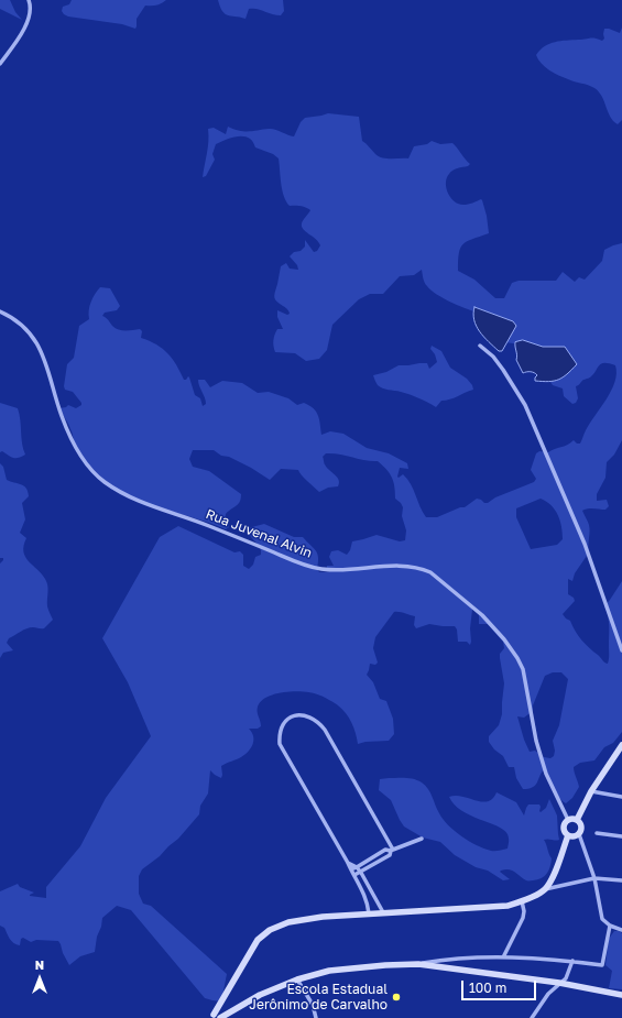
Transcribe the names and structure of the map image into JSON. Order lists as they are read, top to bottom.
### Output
{
  "streets": {
    "street": ["Rua Juvenal Alvin"]
  },
  "places": ["Escola Estadual Jerônimo de Carvalho"],
  "scale_bar": "100 m",
  "north": "top"
}
